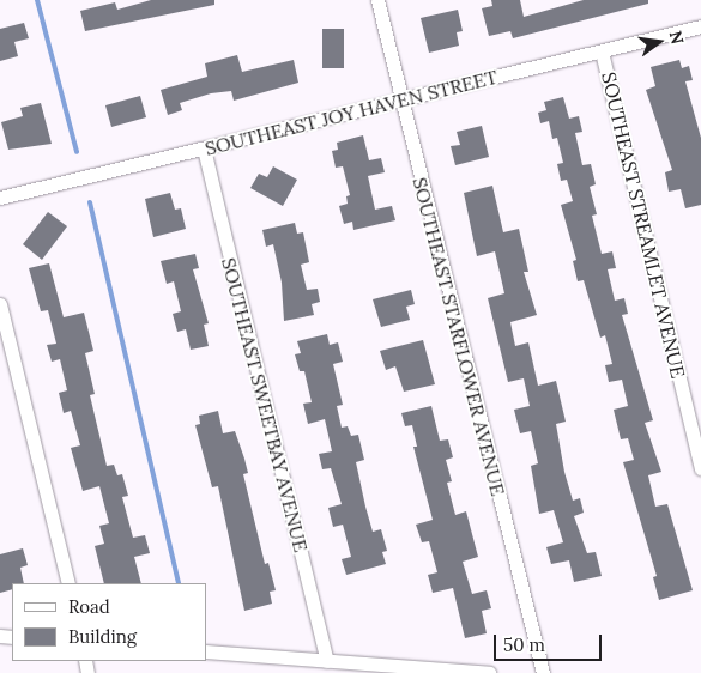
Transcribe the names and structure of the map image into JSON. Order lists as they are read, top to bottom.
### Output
{
  "streets": {
    "street": [
      "SOUTHEAST JOY HAVEN STREET",
      "SOUTHEAST STREAMLET AVENUE",
      "SOUTHEAST STARFLOWER AVENUE",
      "SOUTHEAST SWEETBAY AVENUE"
    ]
  },
  "crossings": [
    ["SOUTHEAST JOY HAVEN STREET", "SOUTHEAST STREAMLET AVENUE"],
    ["SOUTHEAST JOY HAVEN STREET", "SOUTHEAST STARFLOWER AVENUE"],
    ["SOUTHEAST JOY HAVEN STREET", "SOUTHEAST SWEETBAY AVENUE"]
  ],
  "legend": ["Road", "Building"],
  "scale_bar": "50 m",
  "north": "right"
}
